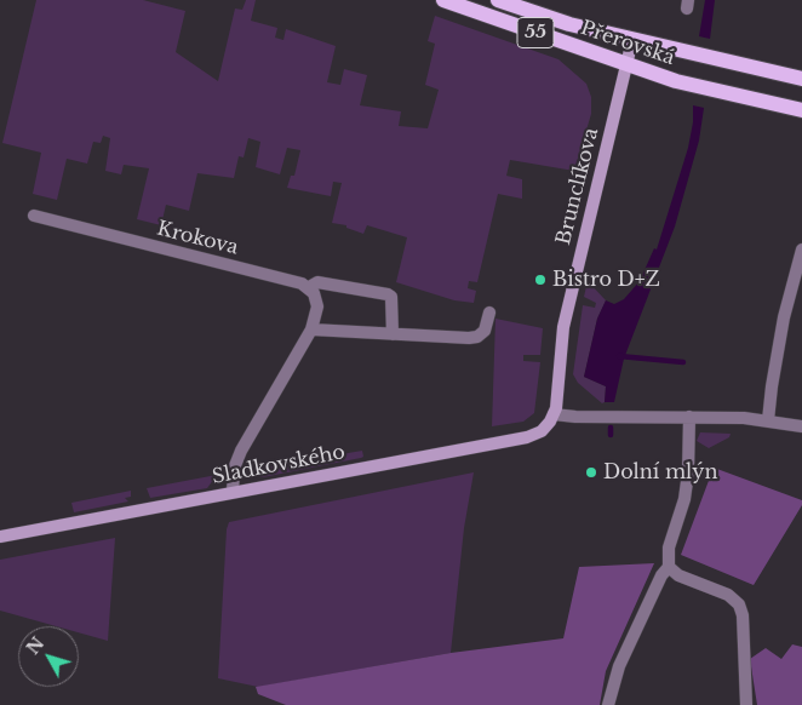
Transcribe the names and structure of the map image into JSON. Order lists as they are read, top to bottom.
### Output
{
  "streets": {
    "main road": ["55", "Přerovská"],
    "street": ["Brunclíkova", "Krokova", "Sladkovského"]
  },
  "crossings": [
    ["Přerovská", "Brunclíkova"],
    ["Brunclíkova", "Sladkovského"]
  ],
  "places": ["Bistro D+Z", "Dolní mlýn"],
  "north": "top left"
}
